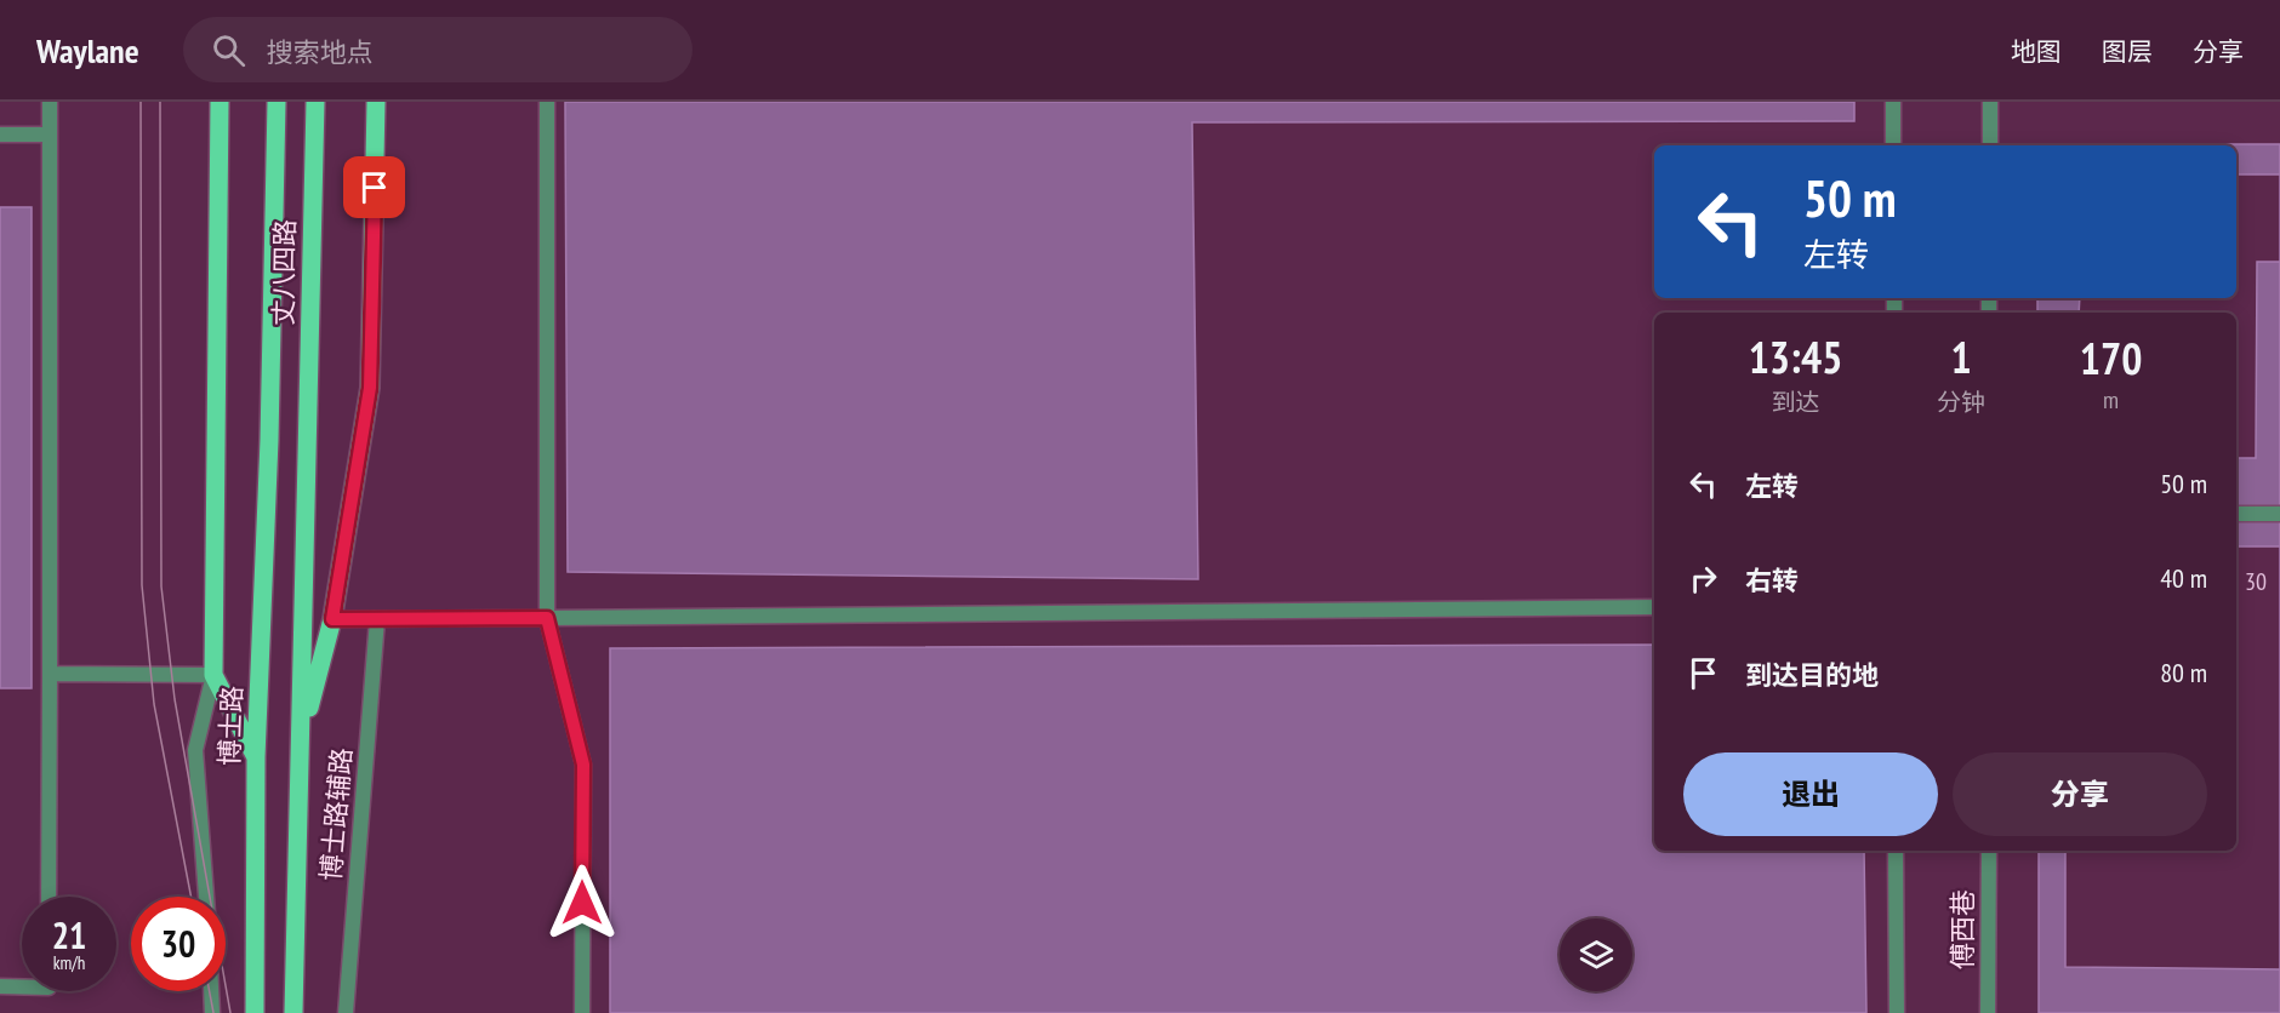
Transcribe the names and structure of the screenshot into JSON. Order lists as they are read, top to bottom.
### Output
{
  "streets": {
    "main road": ["丈八四路", "博士路"],
    "street": ["博士路辅路", "傅西巷"]
  },
  "crossings": [
    ["丈八四路", "博士路"]
  ],
  "house_numbers": ["30"],
  "page": {
    "header": "Waylane",
    "search": "搜索地点",
    "nav": ["地图", "图层", "分享"],
    "turn": ["50 m", "左转"],
    "eta": [
      "13:45",
      "到达",
      "1",
      "分钟",
      "170",
      "m"
    ],
    "list": [
      {
        "name": "左转",
        "value": "50 m"
      },
      {
        "name": "右转",
        "value": "40 m"
      },
      {
        "name": "到达目的地",
        "value": "80 m"
      }
    ],
    "buttons": ["退出", "分享"],
    "speed": "21 km/h",
    "limit": "30"
  }
}
